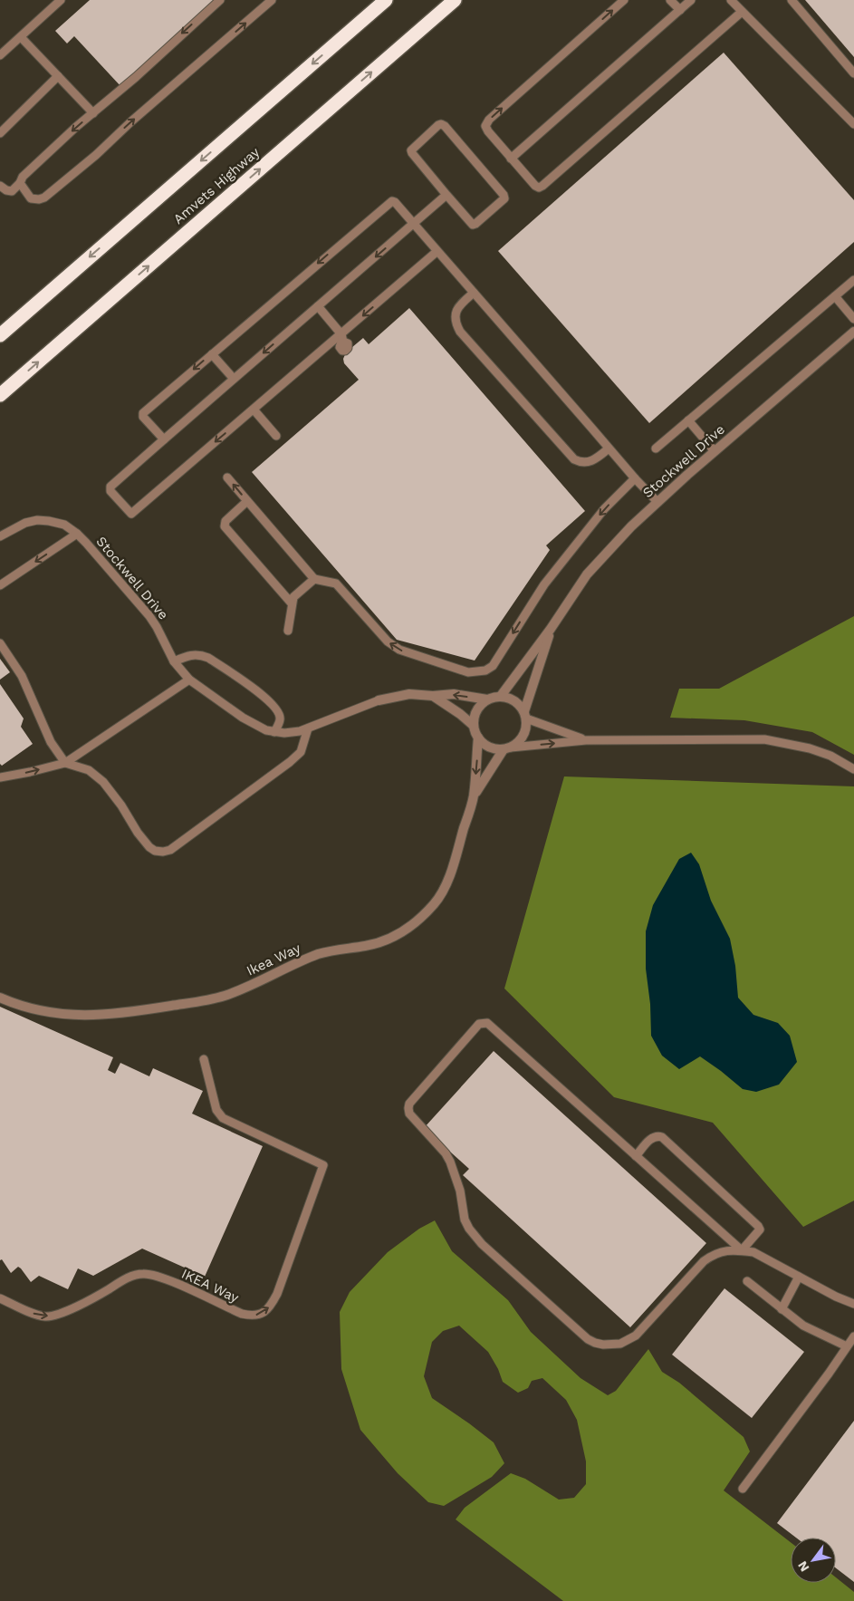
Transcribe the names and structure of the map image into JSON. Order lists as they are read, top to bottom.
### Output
{
  "streets": {
    "highway": ["Amvets Highway"],
    "street": ["Stockwell Drive", "Ikea Way"],
    "lane": ["IKEA Way"]
  },
  "crossings": [
    ["Stockwell Drive", "Ikea Way"]
  ],
  "north": "bottom left"
}
